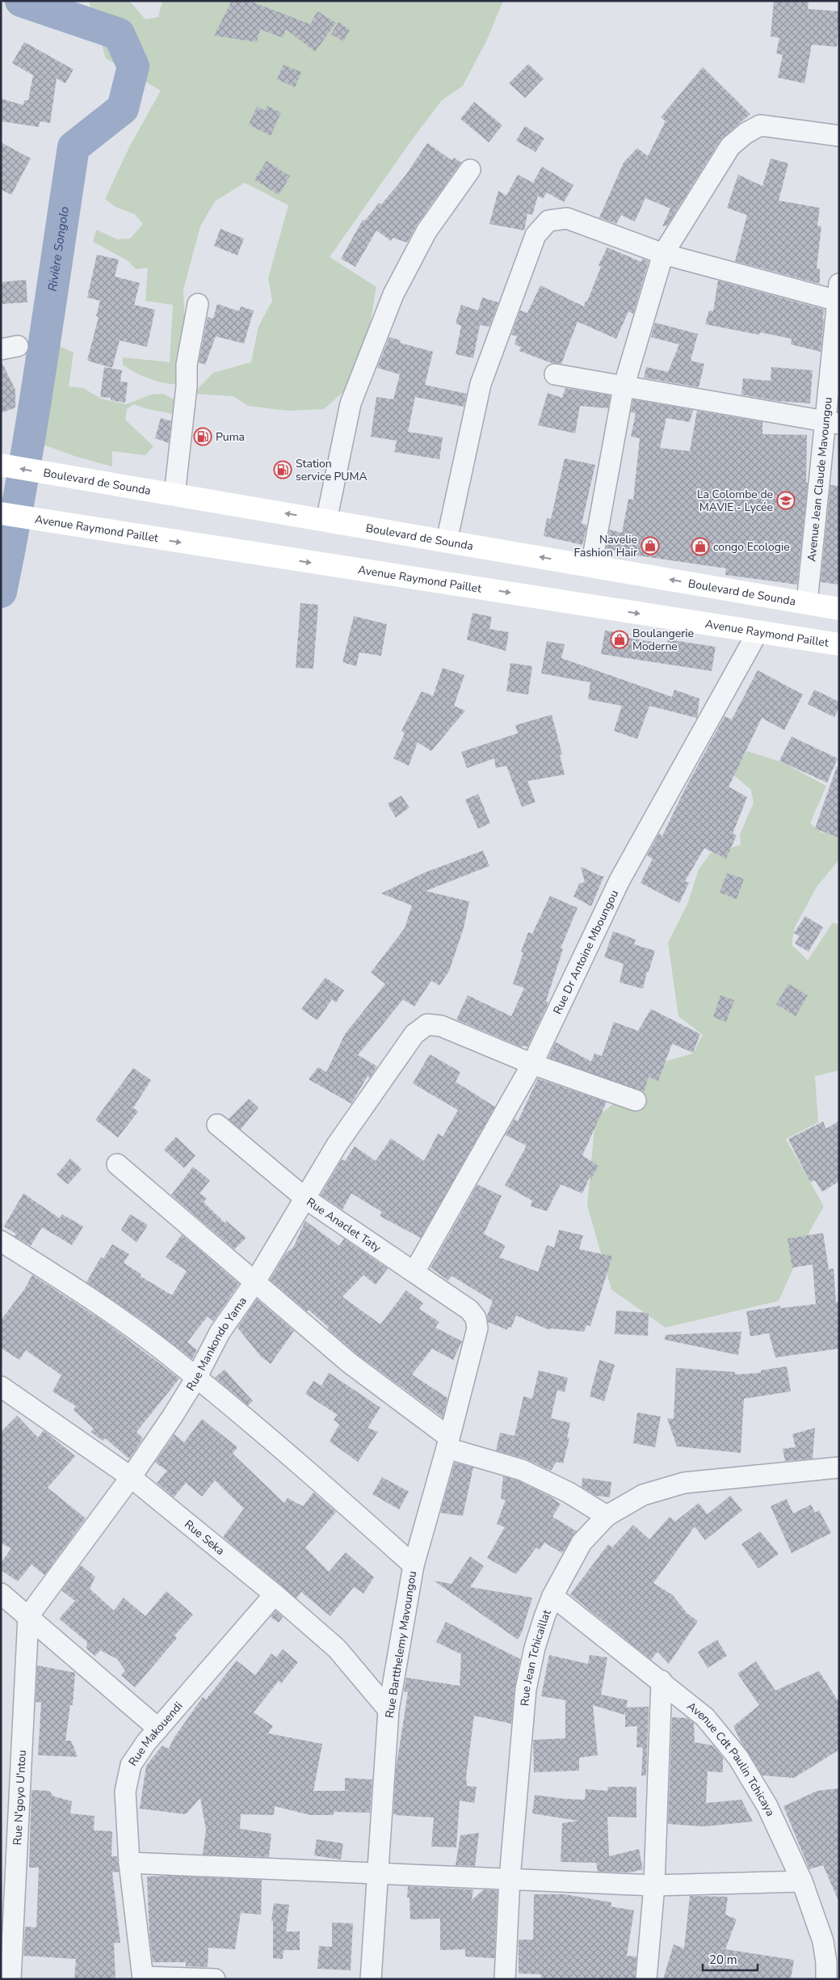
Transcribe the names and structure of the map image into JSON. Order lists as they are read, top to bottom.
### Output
{
  "streets": {
    "main road": ["Boulevard de Sounda", "Avenue Raymond Paillet"],
    "street": [
      "Avenue Jean Claude Mavoungou",
      "Rue Dr Antoine Mboungou",
      "Rue Anaclet Taty",
      "Rue Mankondo Yama",
      "Rue Seka",
      "Rue Bartthelemy Mavoungou",
      "Rue Jean Tchicaillat",
      "Rue Makouendi",
      "Avenue Cdt Paulin Tchicaya",
      "Rue N'goyo U'ntou"
    ]
  },
  "crossings": [
    ["Avenue Jean Claude Mavoungou", "Boulevard de Sounda"],
    ["Avenue Raymond Paillet", "Rue Dr Antoine Mboungou"],
    ["Rue Dr Antoine Mboungou", "Rue Anaclet Taty"],
    ["Rue Dr Antoine Mboungou", "Rue Mankondo Yama"],
    ["Rue Anaclet Taty", "Rue Mankondo Yama"],
    ["Rue Anaclet Taty", "Rue Bartthelemy Mavoungou"],
    ["Rue Mankondo Yama", "Rue Seka"],
    ["Rue Mankondo Yama", "Rue N'goyo U'ntou"],
    ["Rue Seka", "Rue Bartthelemy Mavoungou"],
    ["Rue Seka", "Rue Makouendi"],
    ["Rue Jean Tchicaillat", "Avenue Cdt Paulin Tchicaya"]
  ],
  "one_way": ["Boulevard de Sounda", "Avenue Raymond Paillet"],
  "water": ["Rivière Songolo"],
  "places": {
    "fuel station": ["Puma", "Station service PUMA"],
    "school or university": ["La Colombe de MAVIE - Lycée"],
    "shop": ["Navelie Fashion Hair", "congo Ecologie", "Boulangerie Moderne"]
  },
  "scale_bar": "20 m"
}
